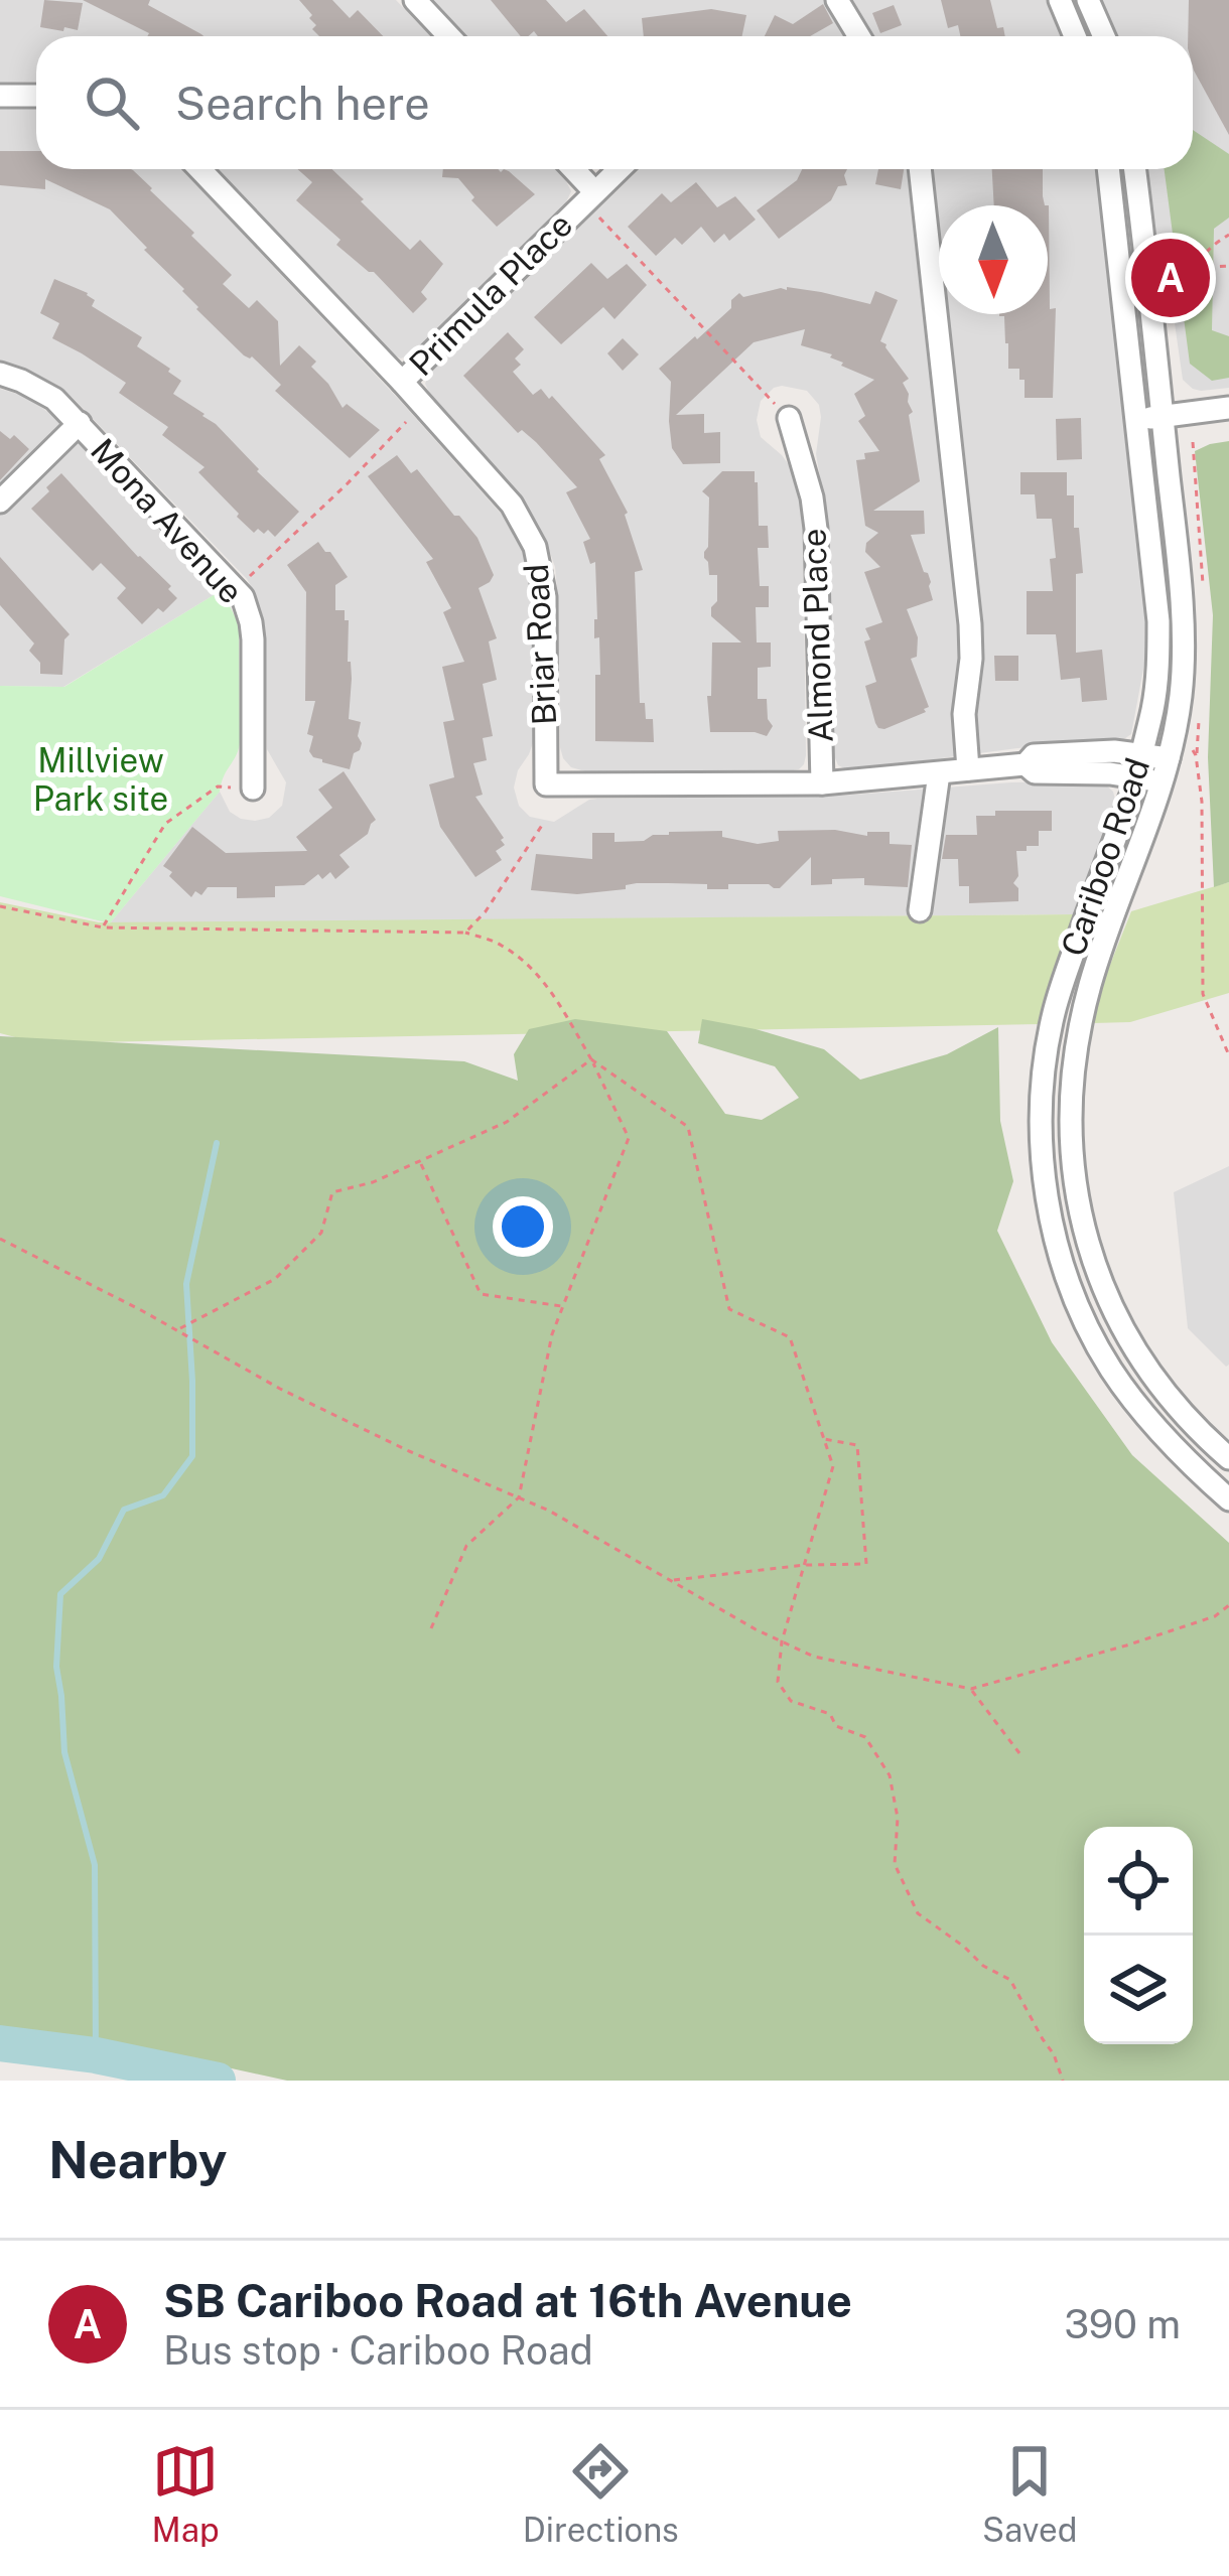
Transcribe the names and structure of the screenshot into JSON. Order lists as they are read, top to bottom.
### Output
{
  "streets": {
    "street": [
      "Primula Place",
      "Mona Avenue",
      "Almond Place",
      "Briar Road",
      "Cariboo Road"
    ]
  },
  "crossings": [
    ["Primula Place", "Briar Road"],
    ["Almond Place", "Briar Road"],
    ["Briar Road", "Cariboo Road"]
  ],
  "parks": ["Millview Park site"],
  "north": "bottom",
  "page": {
    "search": "Search here",
    "pins": "A",
    "heading": "Nearby",
    "list": [
      {
        "mark": "A",
        "name": "SB Cariboo Road at 16th Avenue",
        "note": "Bus stop · Cariboo Road",
        "value": "390 m"
      }
    ],
    "nav": ["Map", "Directions", "Saved"]
  }
}
